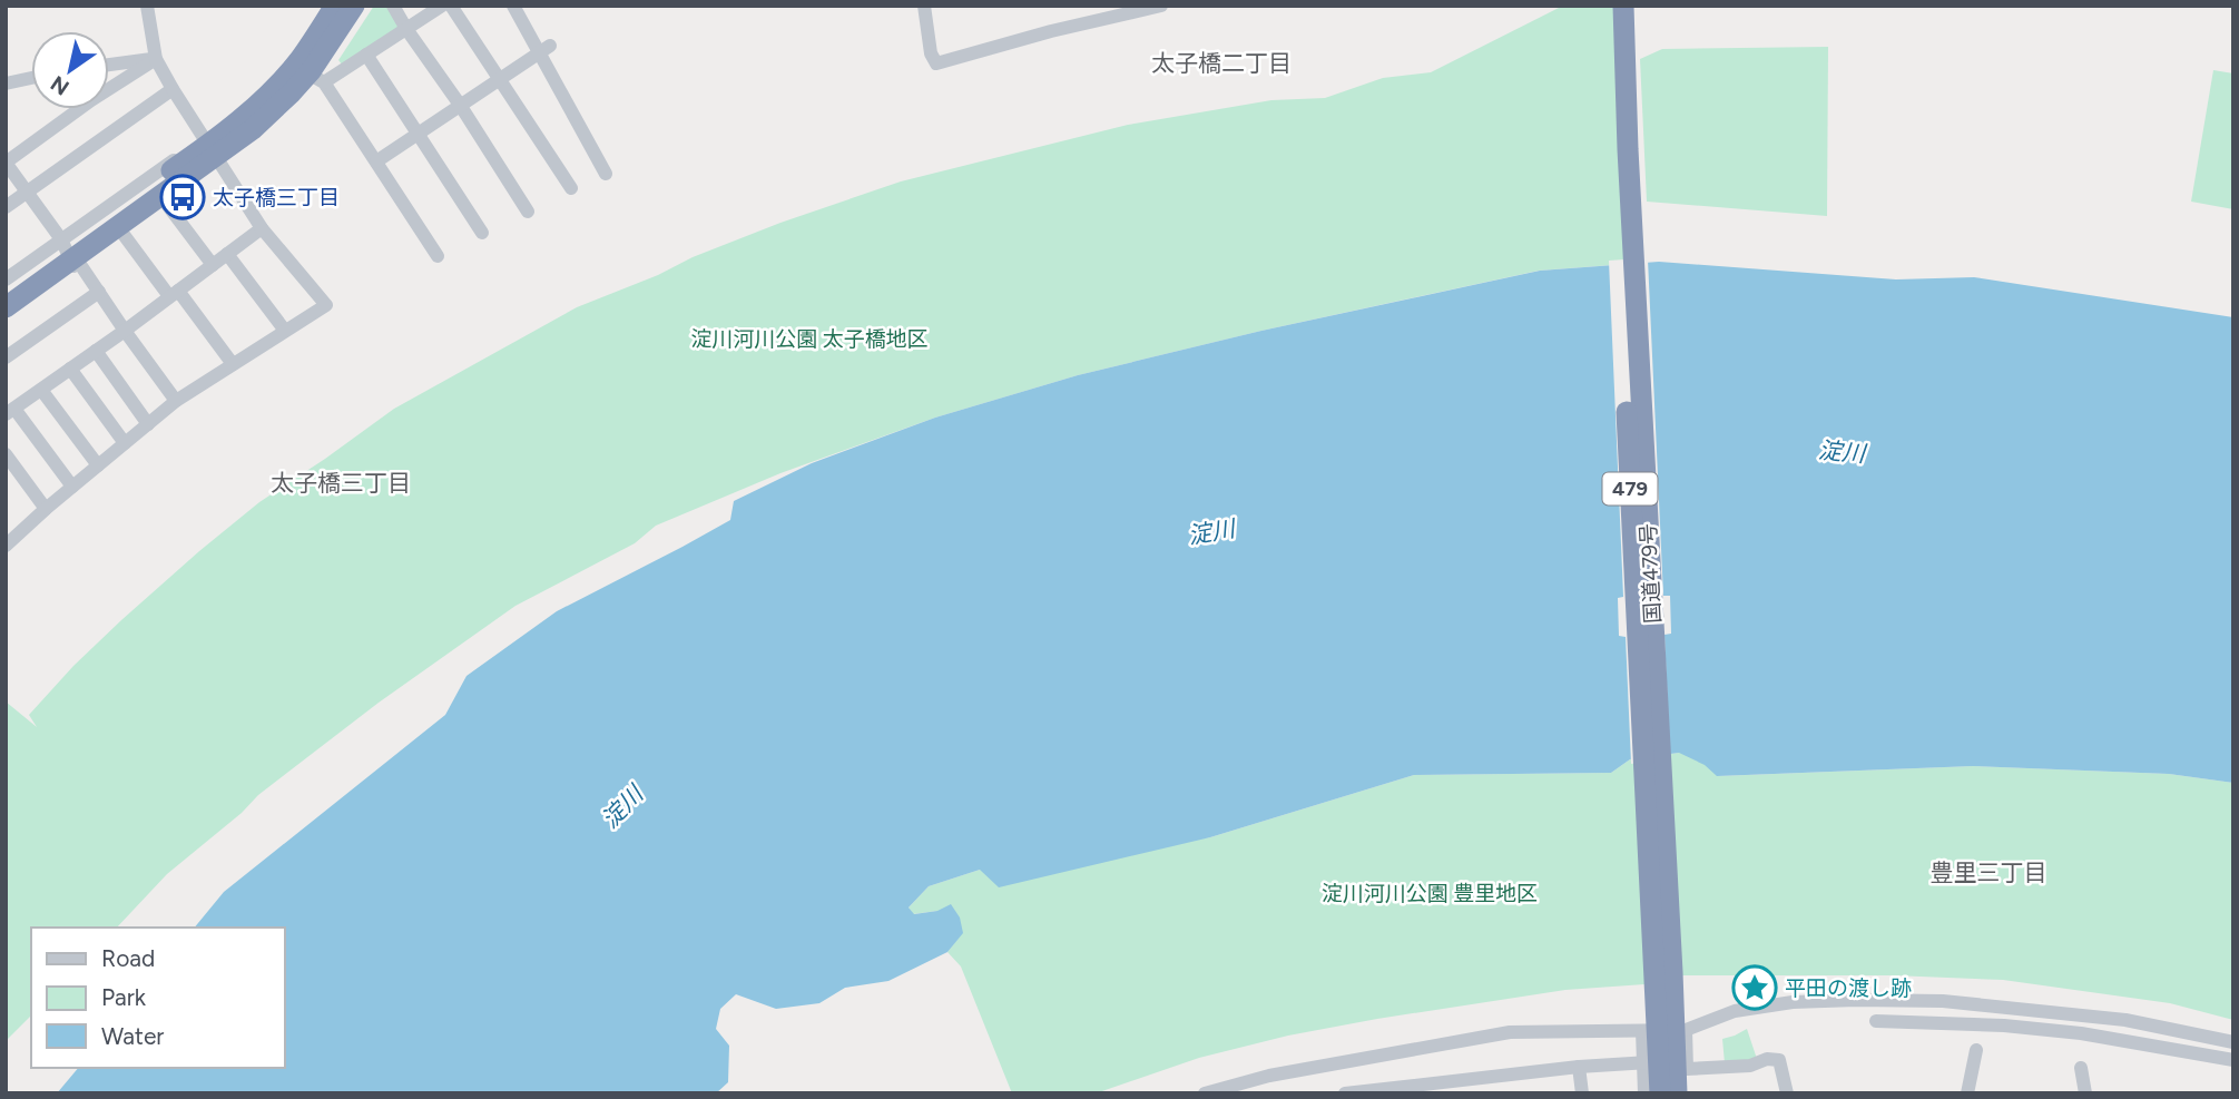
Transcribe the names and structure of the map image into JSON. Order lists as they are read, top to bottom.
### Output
{
  "streets": {
    "highway": ["479", "国道479号"]
  },
  "districts": ["太子橋二丁目", "太子橋三丁目", "豊里三丁目"],
  "water": ["淀川"],
  "parks": ["淀川河川公園 太子橋地区", "淀川河川公園 豊里地区"],
  "places": {
    "bus stop": ["太子橋三丁目"],
    "place": ["平田の渡し跡"]
  },
  "legend": ["Road", "Park", "Water"],
  "north": "bottom left"
}
